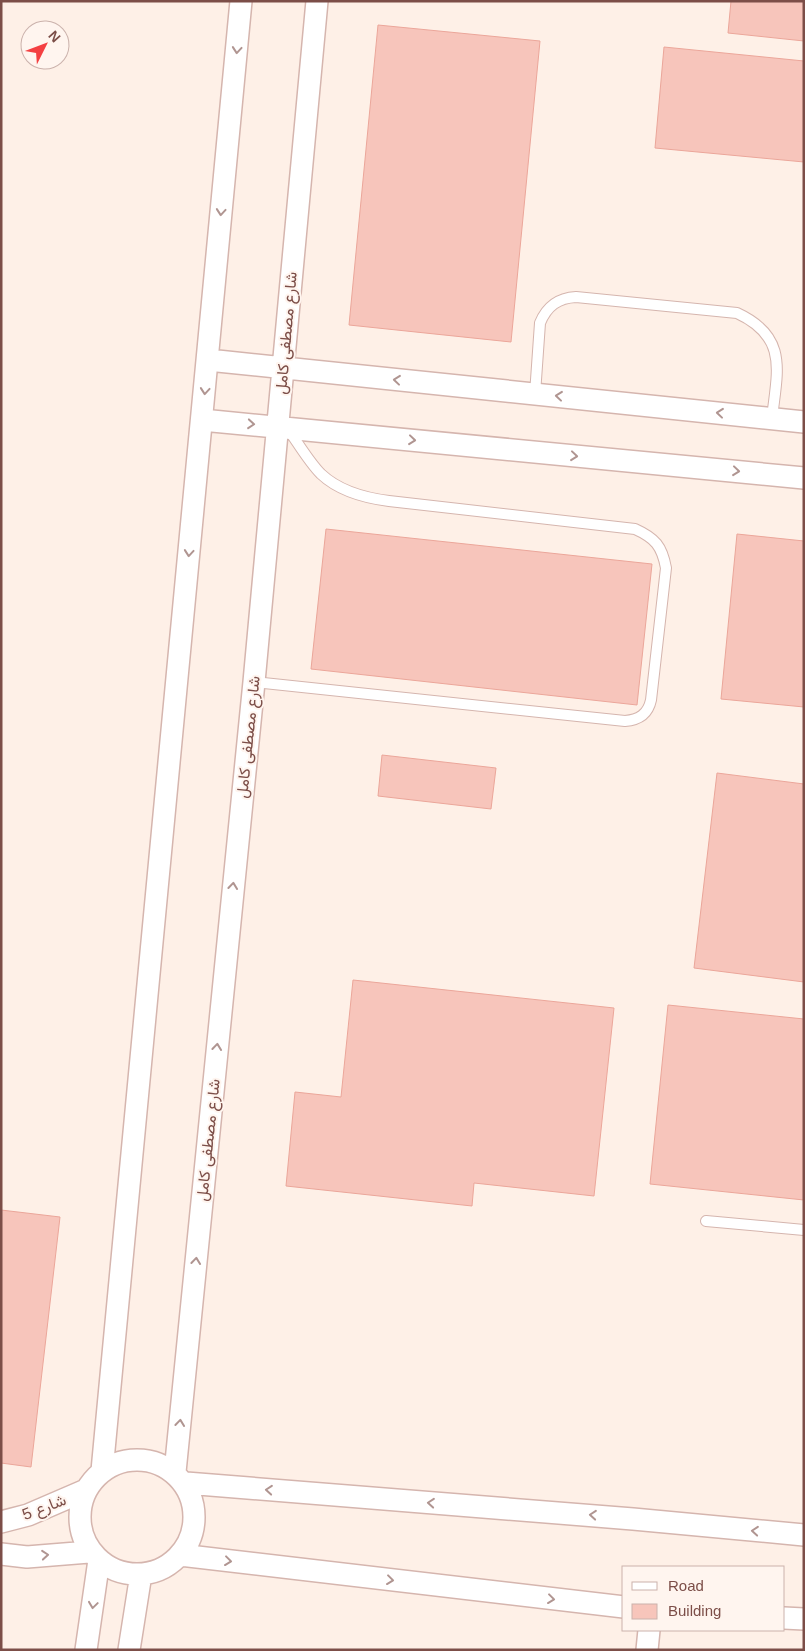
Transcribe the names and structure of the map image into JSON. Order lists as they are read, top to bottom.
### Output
{
  "streets": {
    "street": ["شارع مصطفى كامل", "شارع 5"]
  },
  "crossings": [
    ["شارع مصطفى كامل", "شارع 5"]
  ],
  "legend": ["Road", "Building"],
  "north": "top right"
}
